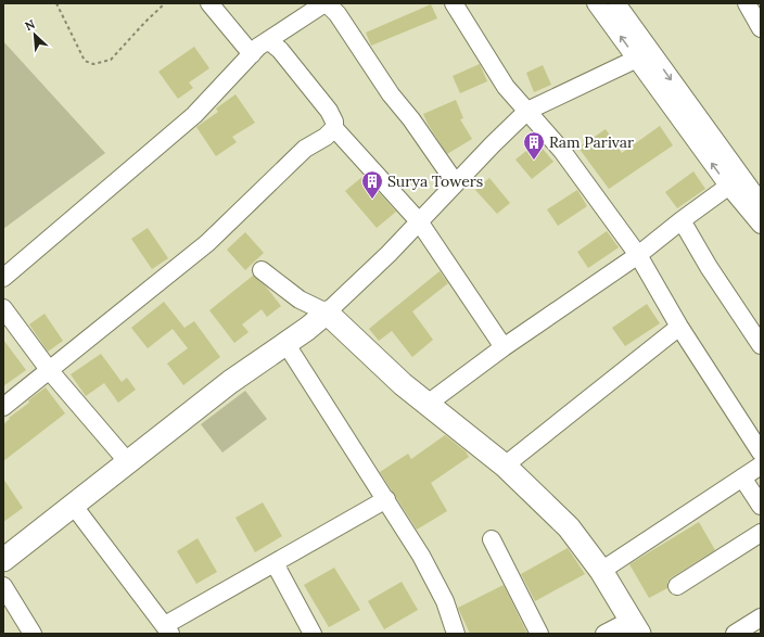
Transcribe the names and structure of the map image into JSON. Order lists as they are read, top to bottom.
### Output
{
  "places": {
    "building": ["Ram Parivar", "Surya Towers"]
  },
  "north": "top left"
}
